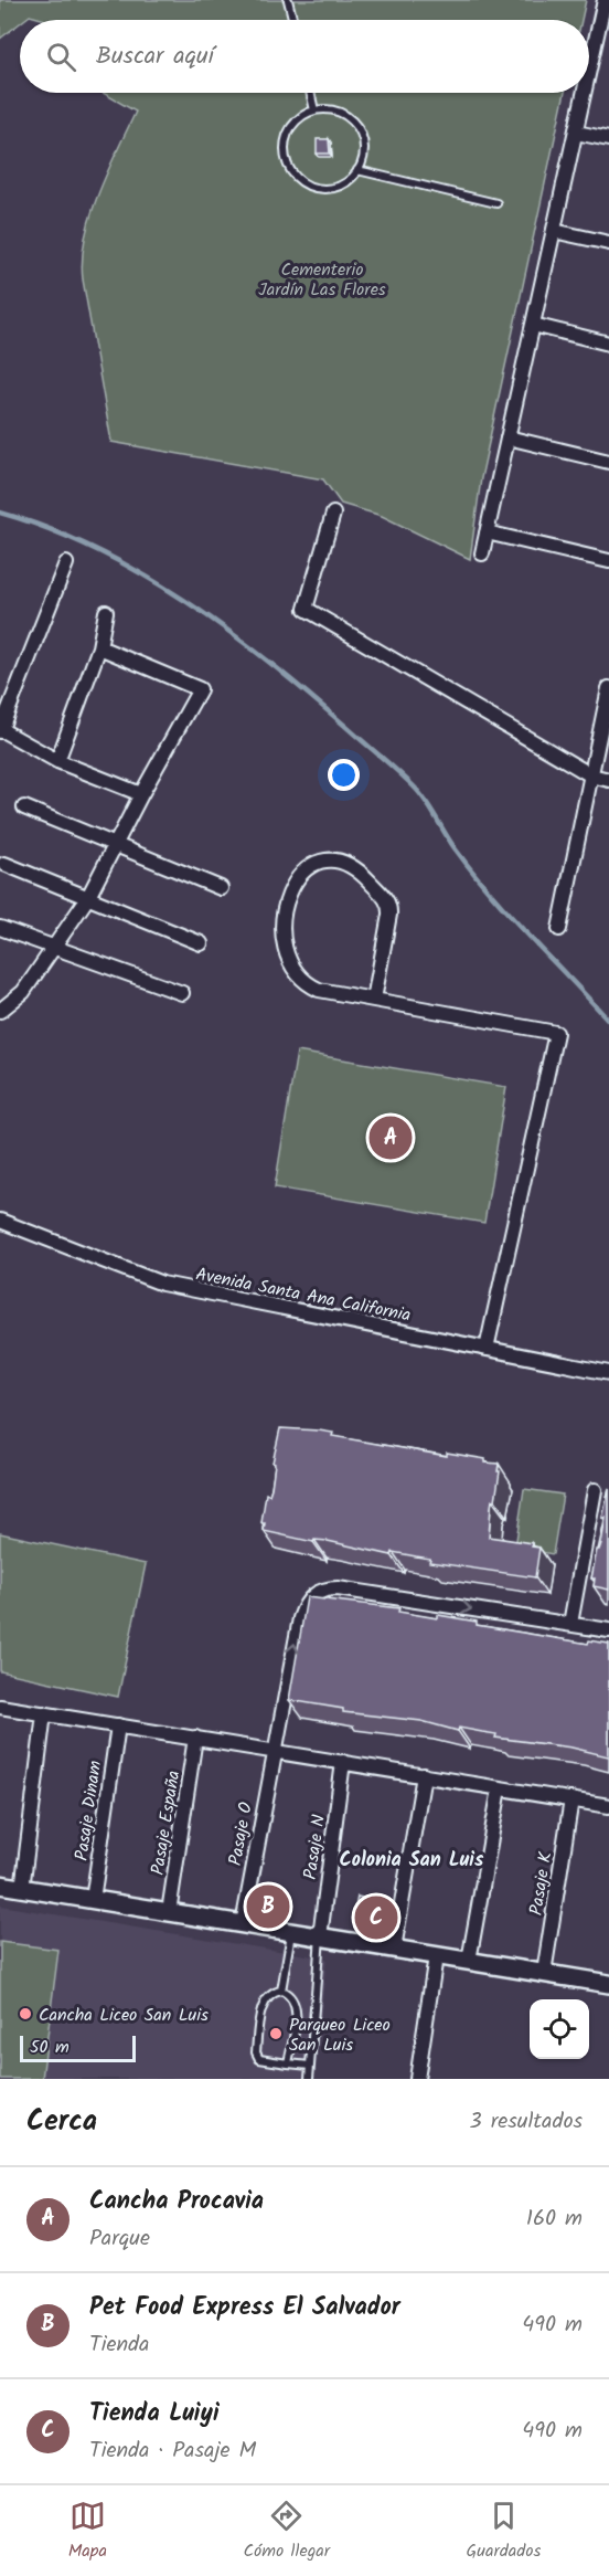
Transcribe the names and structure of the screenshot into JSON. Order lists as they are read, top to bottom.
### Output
{
  "streets": {
    "street": [
      "Avenida Santa Ana California",
      "Pasaje Dinam",
      "Pasaje España",
      "Pasaje O",
      "Pasaje N",
      "Pasaje K"
    ]
  },
  "districts": ["Colonia San Luis"],
  "parks": ["Cementerio Jardín Las Flores"],
  "places": ["Cancha Liceo San Luis", "Parqueo Liceo San Luis"],
  "scale_bar": "50 m",
  "page": {
    "search": "Buscar aquí",
    "pins": ["A", "B", "C"],
    "scale": "50 m",
    "heading": ["Cerca", "3 resultados"],
    "list": [
      {
        "mark": "A",
        "name": "Cancha Procavia",
        "note": "Parque",
        "value": "160 m"
      },
      {
        "mark": "B",
        "name": "Pet Food Express El Salvador",
        "note": "Tienda",
        "value": "490 m"
      },
      {
        "mark": "C",
        "name": "Tienda Luiyi",
        "note": "Tienda · Pasaje M",
        "value": "490 m"
      }
    ],
    "nav": ["Mapa", "Cómo llegar", "Guardados"]
  }
}
